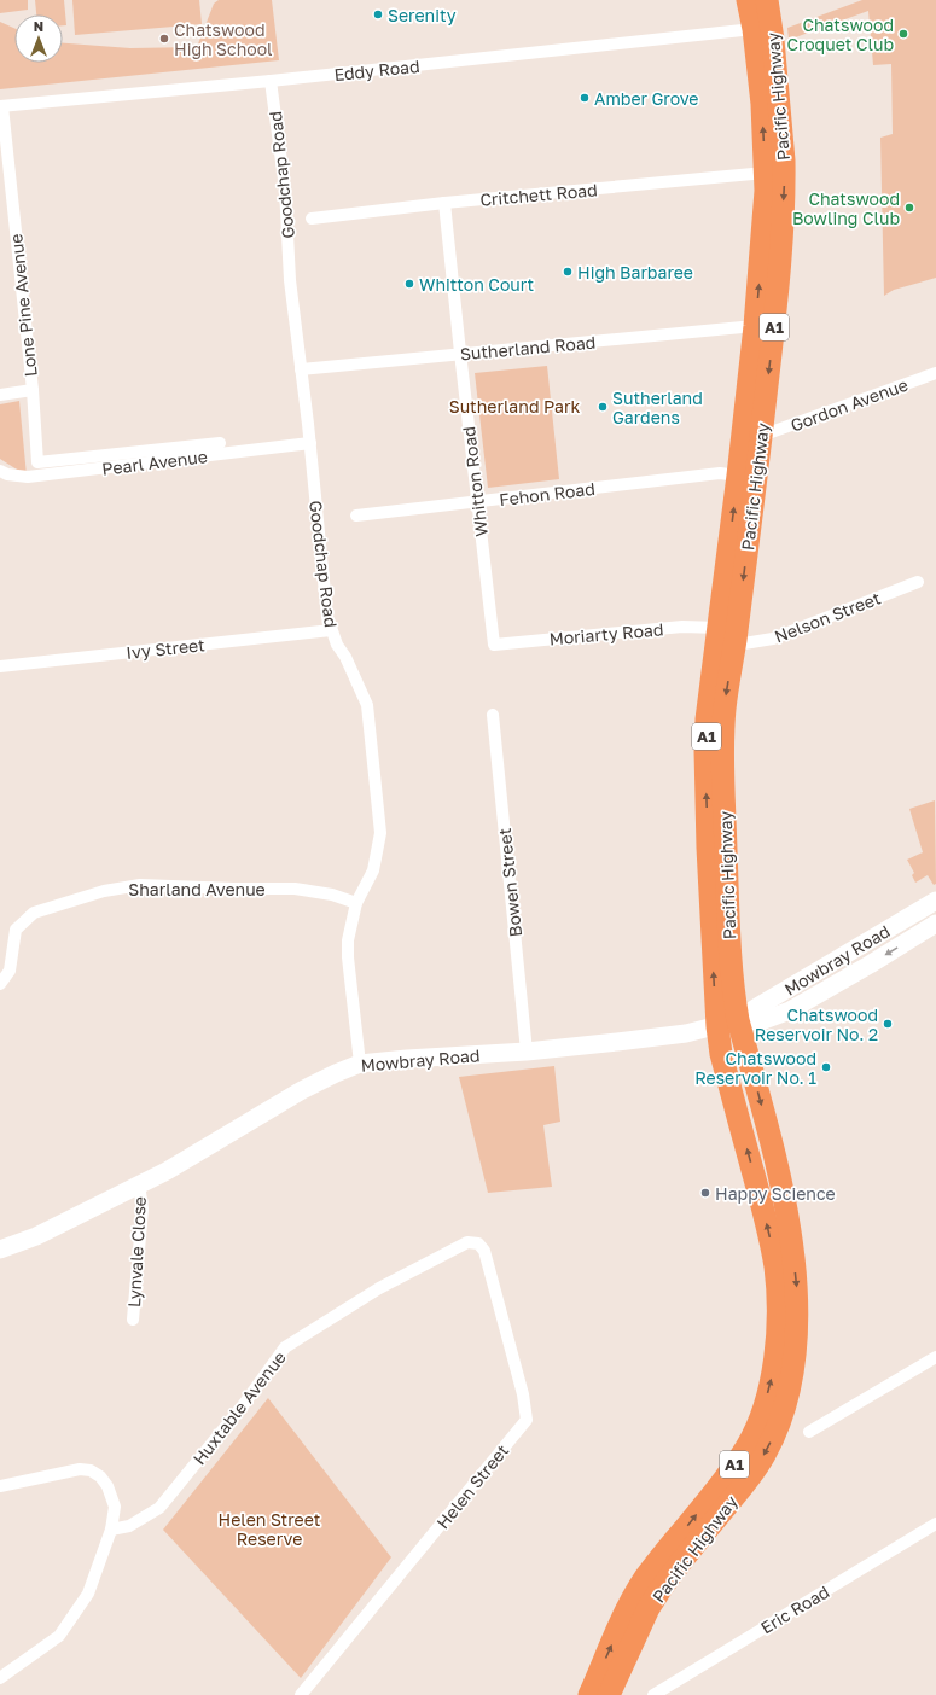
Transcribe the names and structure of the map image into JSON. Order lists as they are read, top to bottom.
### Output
{
  "streets": {
    "highway": ["Pacific Highway", "A1"],
    "main road": ["Mowbray Road"],
    "street": [
      "Eddy Road",
      "Goodchap Road",
      "Critchett Road",
      "Lone Pine Avenue",
      "Sutherland Road",
      "Gordon Avenue",
      "Pearl Avenue",
      "Whitton Road",
      "Fehon Road",
      "Nelson Street",
      "Moriarty Road",
      "Ivy Street",
      "Bowen Street",
      "Sharland Avenue",
      "Lynvale Close",
      "Huxtable Avenue",
      "Helen Street",
      "Eric Road"
    ]
  },
  "crossings": [
    ["Eddy Road", "Pacific Highway"],
    ["Eddy Road", "Goodchap Road"],
    ["Eddy Road", "Lone Pine Avenue"],
    ["Pacific Highway", "Critchett Road"],
    ["Pacific Highway", "Sutherland Road"],
    ["Pacific Highway", "Gordon Avenue"],
    ["Pacific Highway", "Fehon Road"],
    ["Pacific Highway", "Nelson Street"],
    ["Pacific Highway", "Moriarty Road"],
    ["Pacific Highway", "Mowbray Road"],
    ["Goodchap Road", "Sutherland Road"],
    ["Goodchap Road", "Pearl Avenue"],
    ["Goodchap Road", "Ivy Street"],
    ["Goodchap Road", "Sharland Avenue"],
    ["Goodchap Road", "Mowbray Road"],
    ["Critchett Road", "Whitton Road"],
    ["Lone Pine Avenue", "Pearl Avenue"],
    ["Sutherland Road", "Whitton Road"],
    ["Whitton Road", "Fehon Road"],
    ["Whitton Road", "Moriarty Road"],
    ["Nelson Street", "Moriarty Road"],
    ["Bowen Street", "Mowbray Road"],
    ["Mowbray Road", "Lynvale Close"],
    ["Huxtable Avenue", "Helen Street"]
  ],
  "parks": ["Sutherland Park", "Helen Street Reserve"],
  "places": [
    "Serenity",
    "Chatswood Croquet Club",
    "Chatswood High School",
    "Amber Grove",
    "Chatswood Bowling Club",
    "High Barbaree",
    "Whitton Court",
    "Sutherland Gardens",
    "Chatswood Reservoir No. 2",
    "Chatswood Reservoir No. 1",
    "Happy Science"
  ],
  "north": "top"
}
